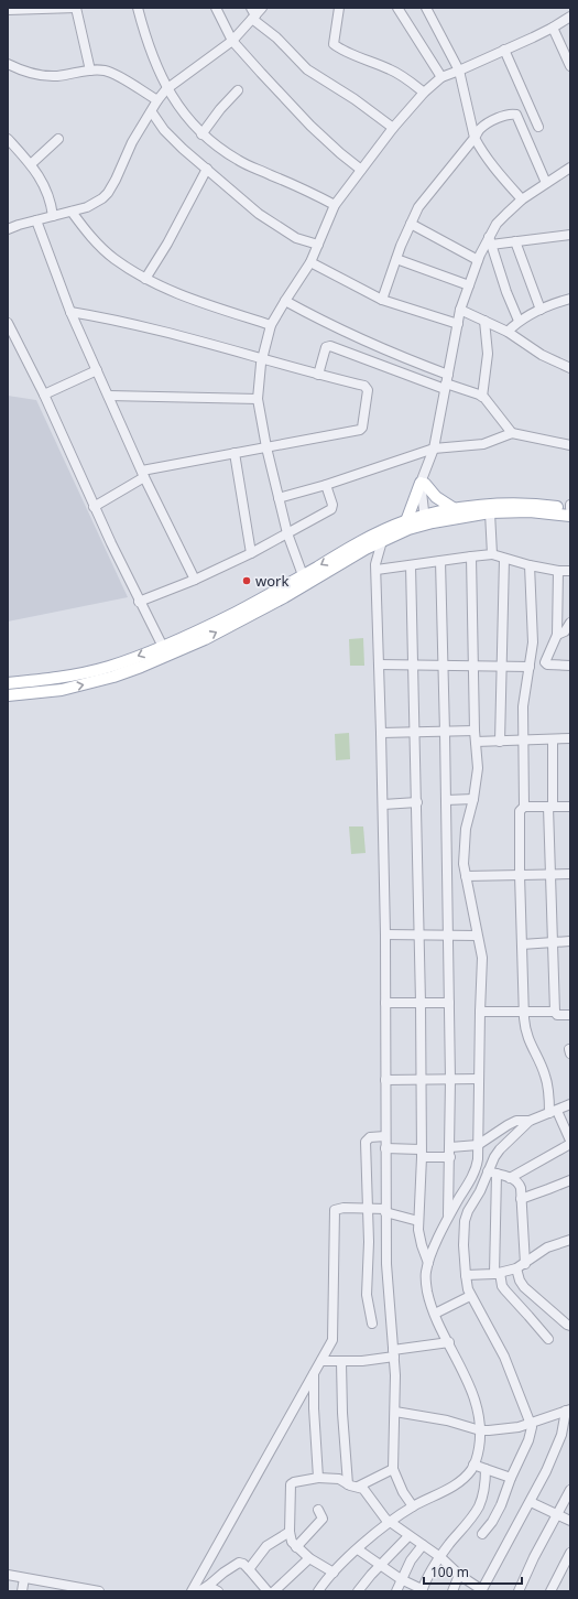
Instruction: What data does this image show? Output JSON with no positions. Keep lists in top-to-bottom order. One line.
{"places":["work"],"scale_bar":"100 m"}
